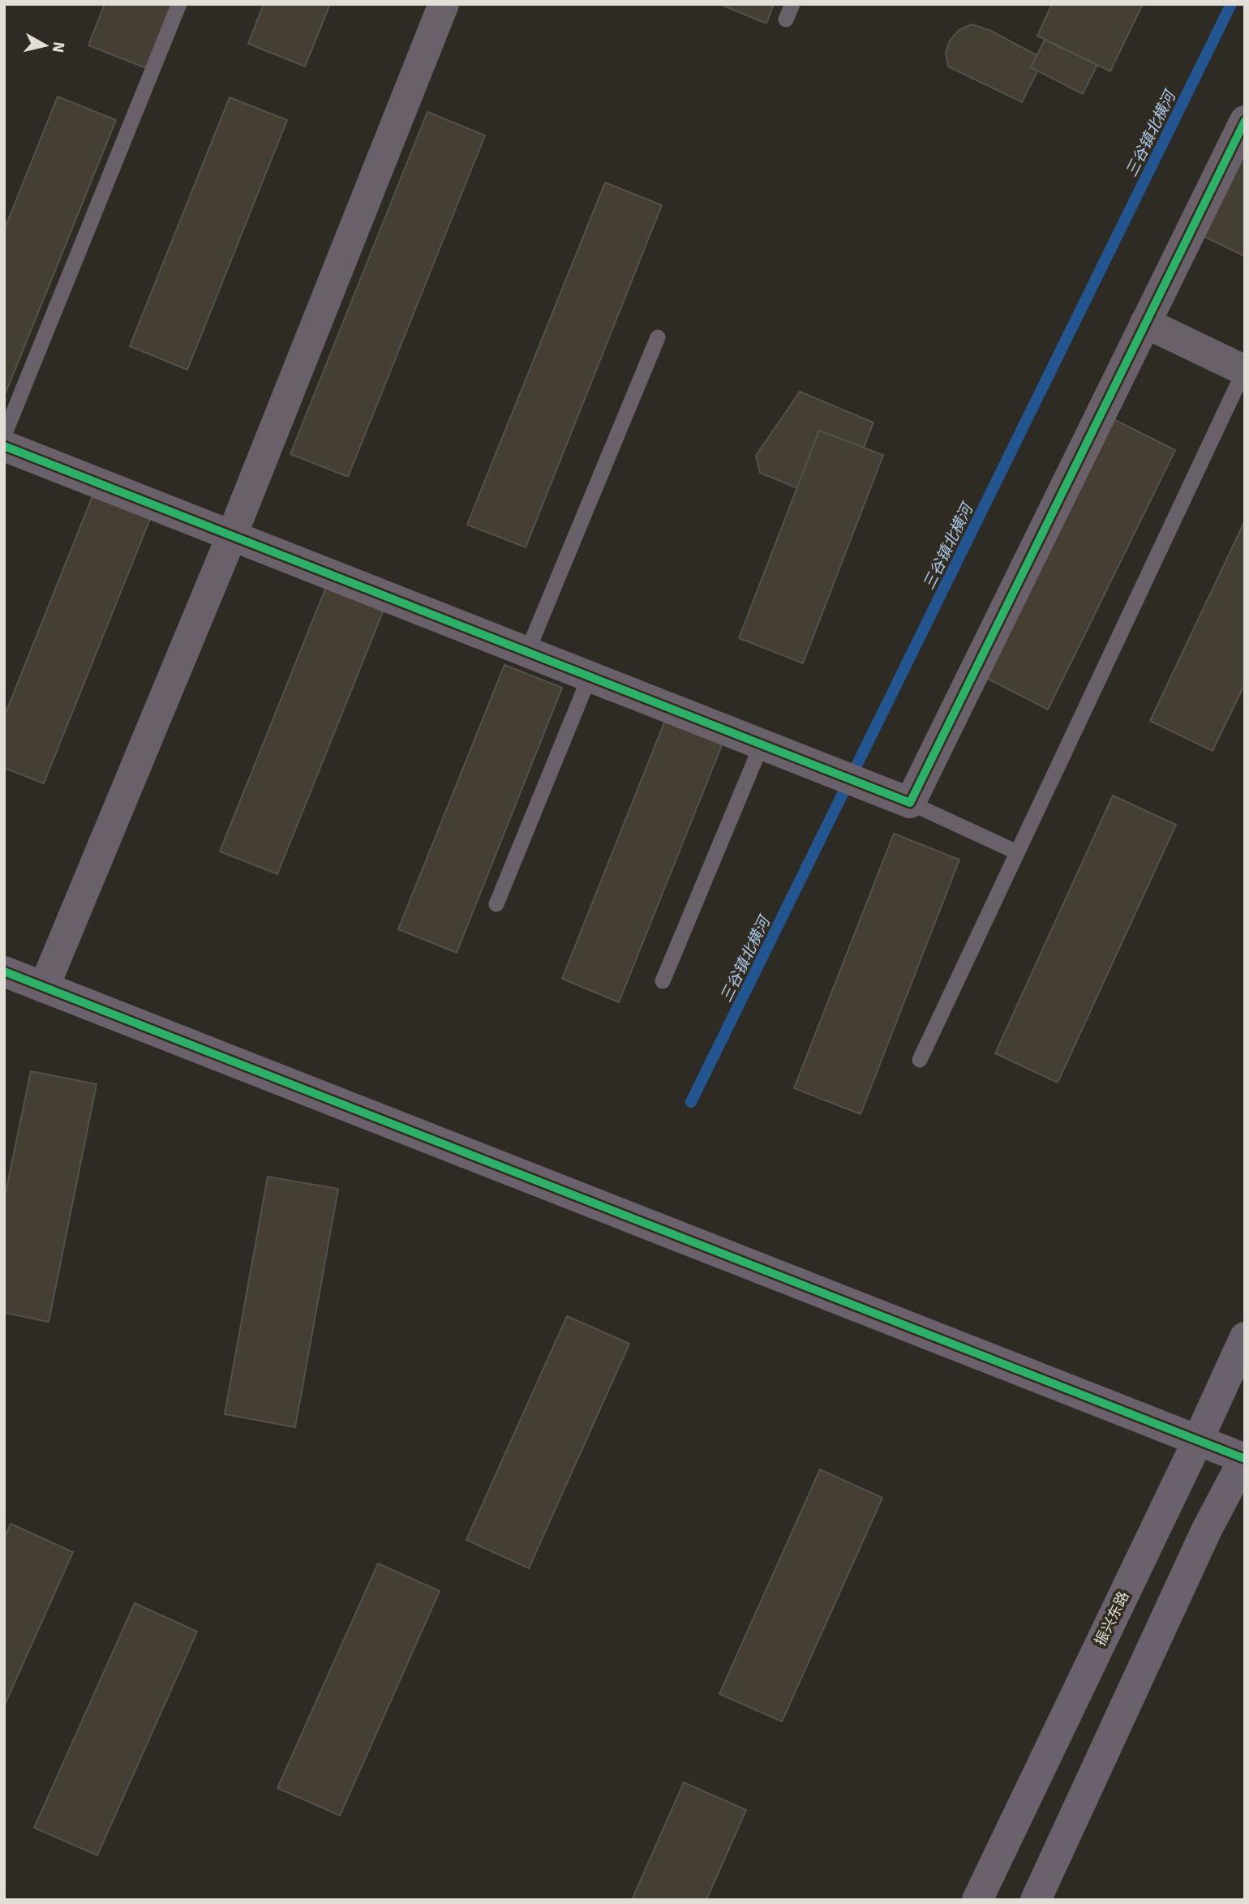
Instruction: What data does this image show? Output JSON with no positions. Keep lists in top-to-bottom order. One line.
{"streets":{"street":["振兴东路"]},"water":["三谷镇北横河"],"north":"right"}
